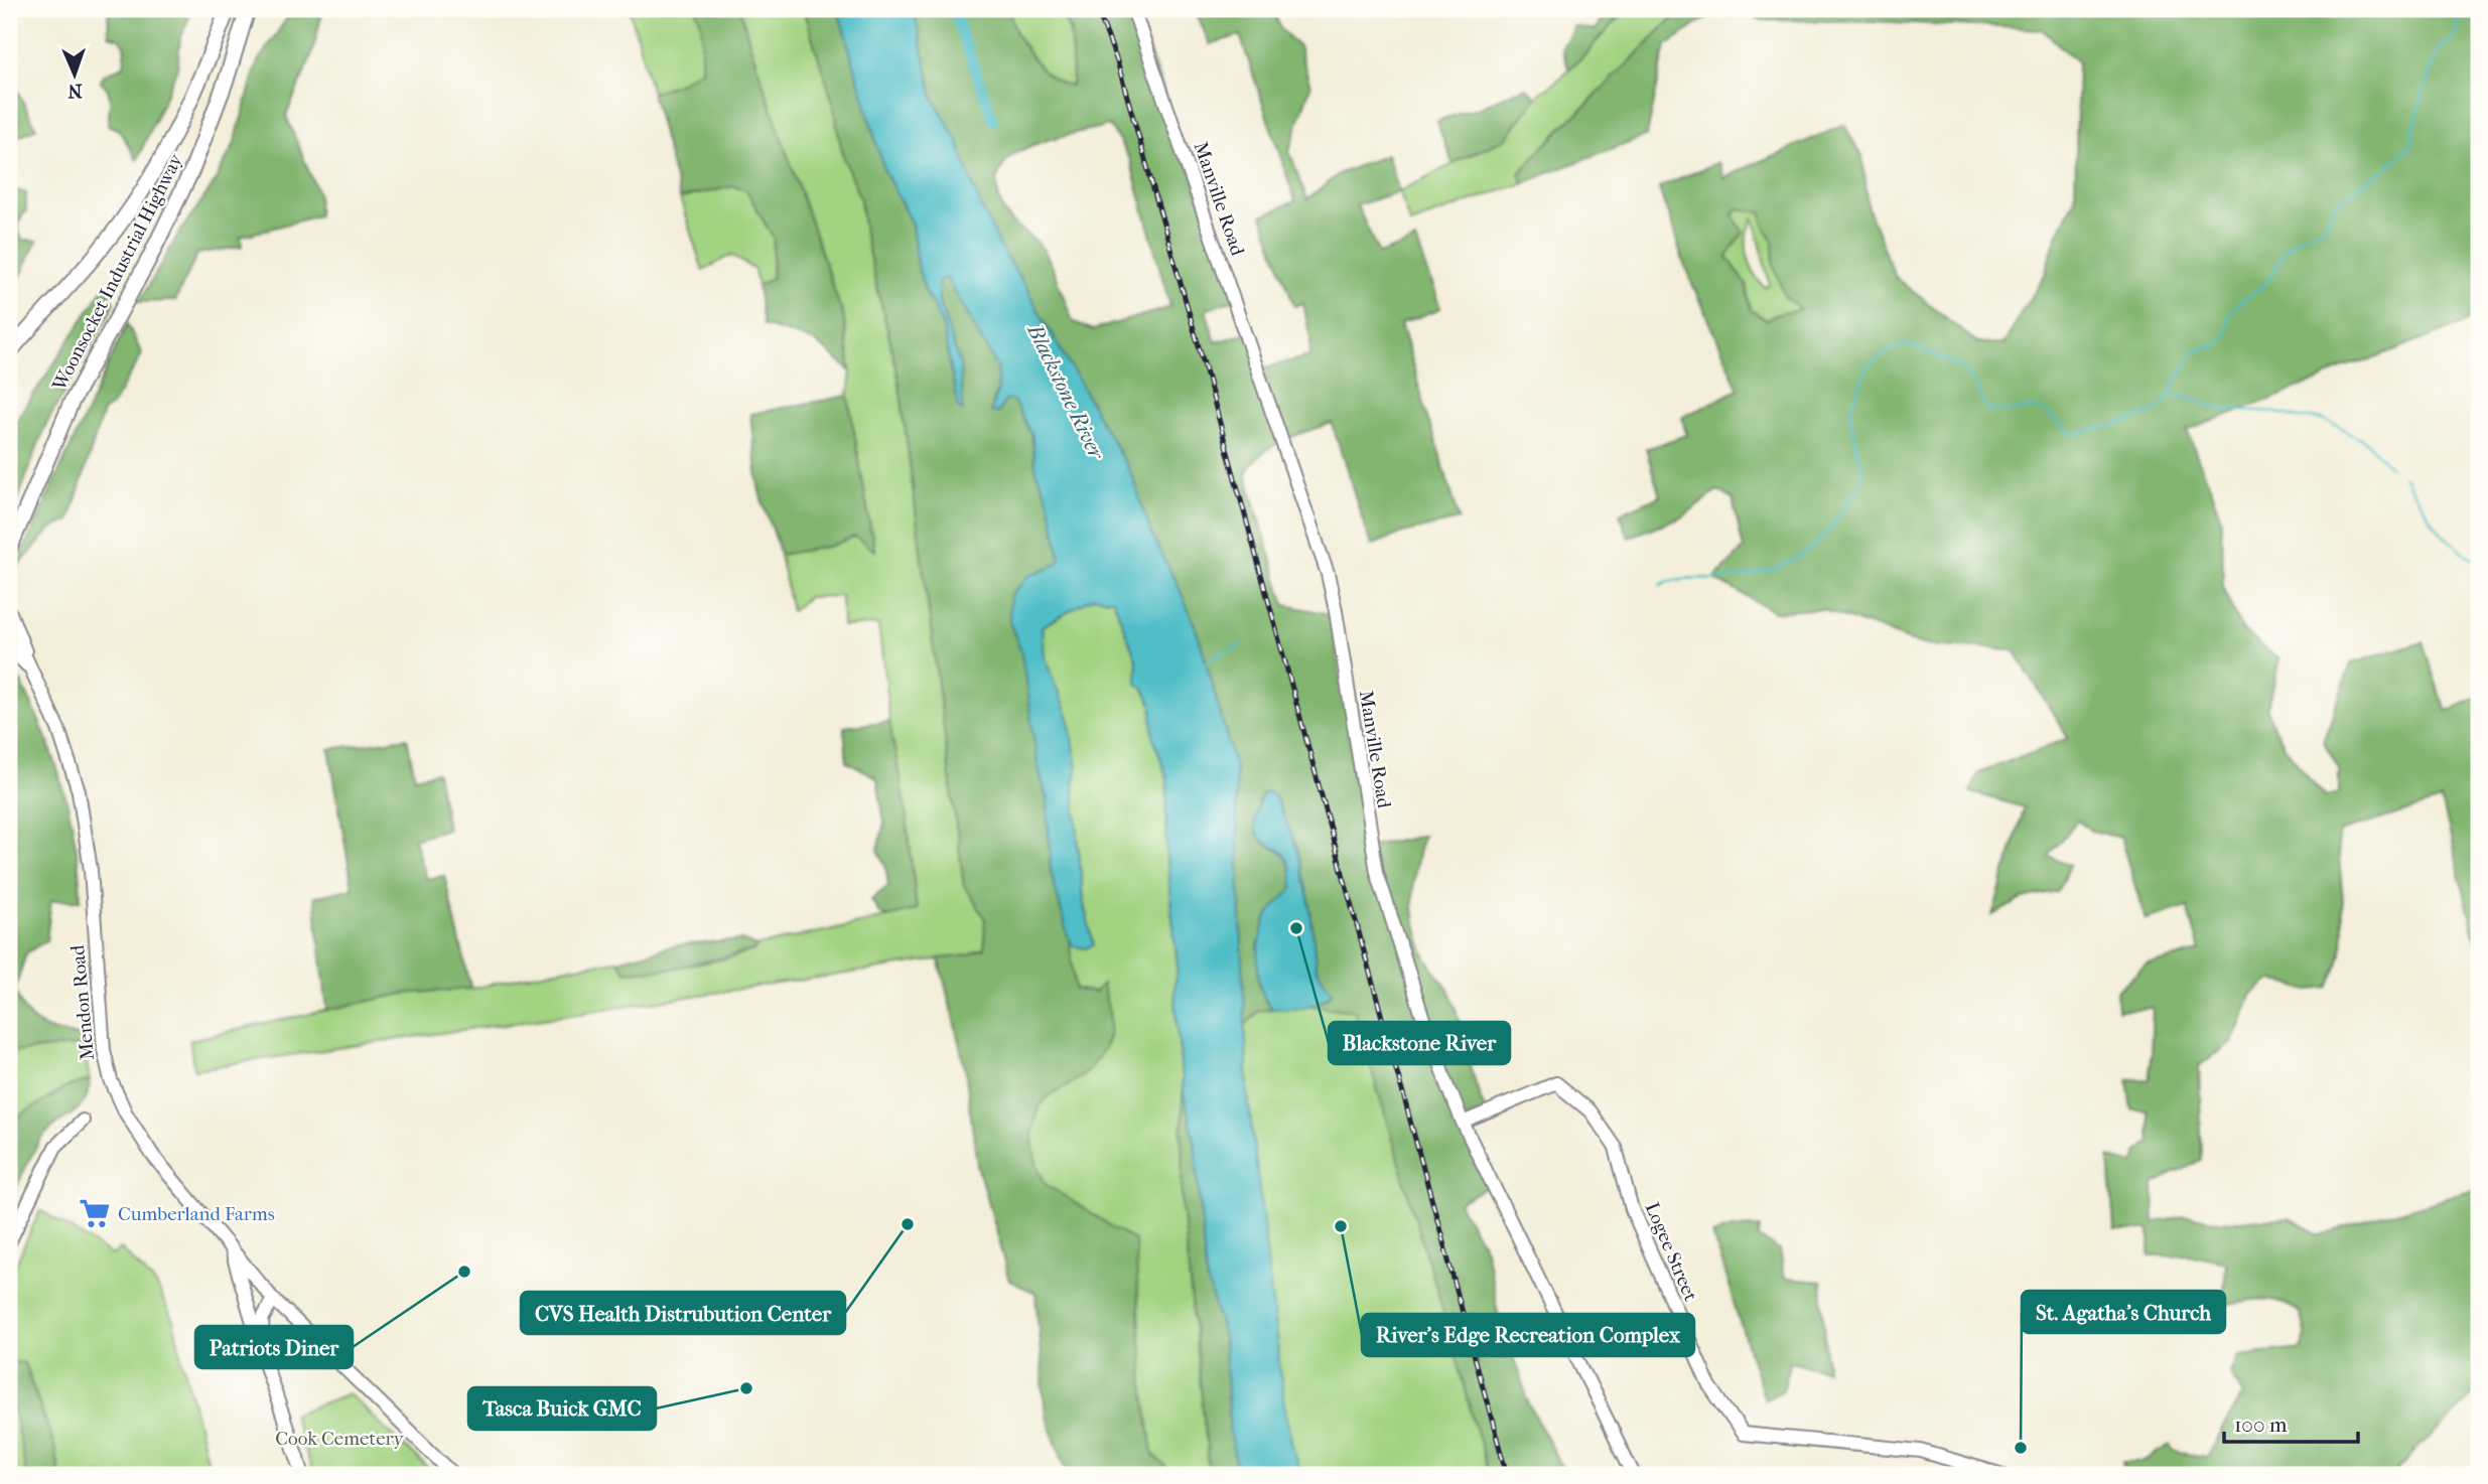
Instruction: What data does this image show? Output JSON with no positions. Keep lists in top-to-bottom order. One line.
{"streets":{"highway":["Woonsocket Industrial Highway"],"main road":["Manville Road","Mendon Road","Logee Street"]},"crossings":[["Manville Road","Logee Street"]],"water":["Blackstone River"],"parks":["Cook Cemetery"],"places":{"other":["Blackstone River","CVS Health Distrubution Center","River's Edge Recreation Complex","Patriots Diner","Tasca Buick GMC","St. Agatha's Church"],"supermarket":["Cumberland Farms"]},"scale_bar":"100 m","north":"bottom"}
